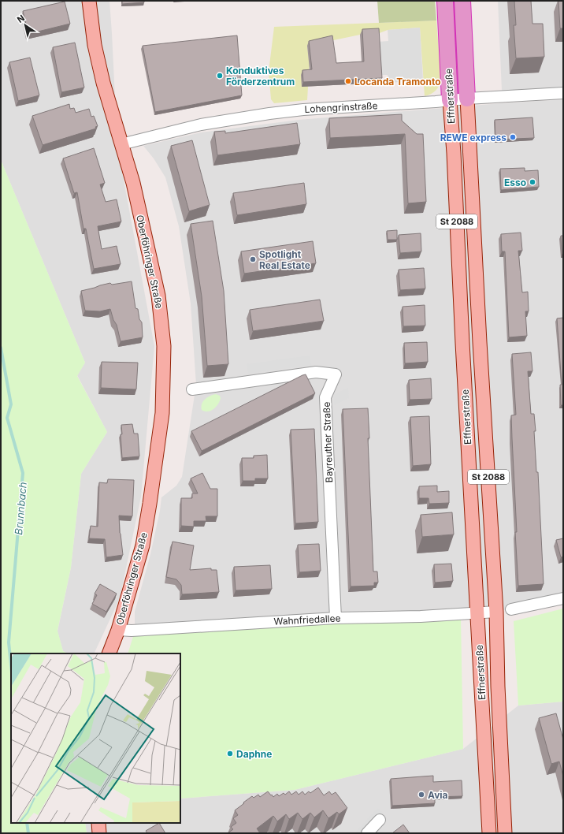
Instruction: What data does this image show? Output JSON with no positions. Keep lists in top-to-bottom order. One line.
{"streets":{"highway":["Effnerstraße","St 2088"],"main road":["Oberföhringer Straße"],"street":["Lohengrinstraße","Bayreuther Straße","Wahnfriedallee"]},"crossings":[["Effnerstraße","Lohengrinstraße"],["Effnerstraße","Wahnfriedallee"],["Lohengrinstraße","Oberföhringer Straße"],["Oberföhringer Straße","Wahnfriedallee"],["Bayreuther Straße","Wahnfriedallee"]],"water":["Brunnbach"],"places":["Konduktives Förderzentrum","Locanda Tramonto","REWE express","Esso","Spotlight Real Estate","Daphne","Avia"],"north":"top left"}
